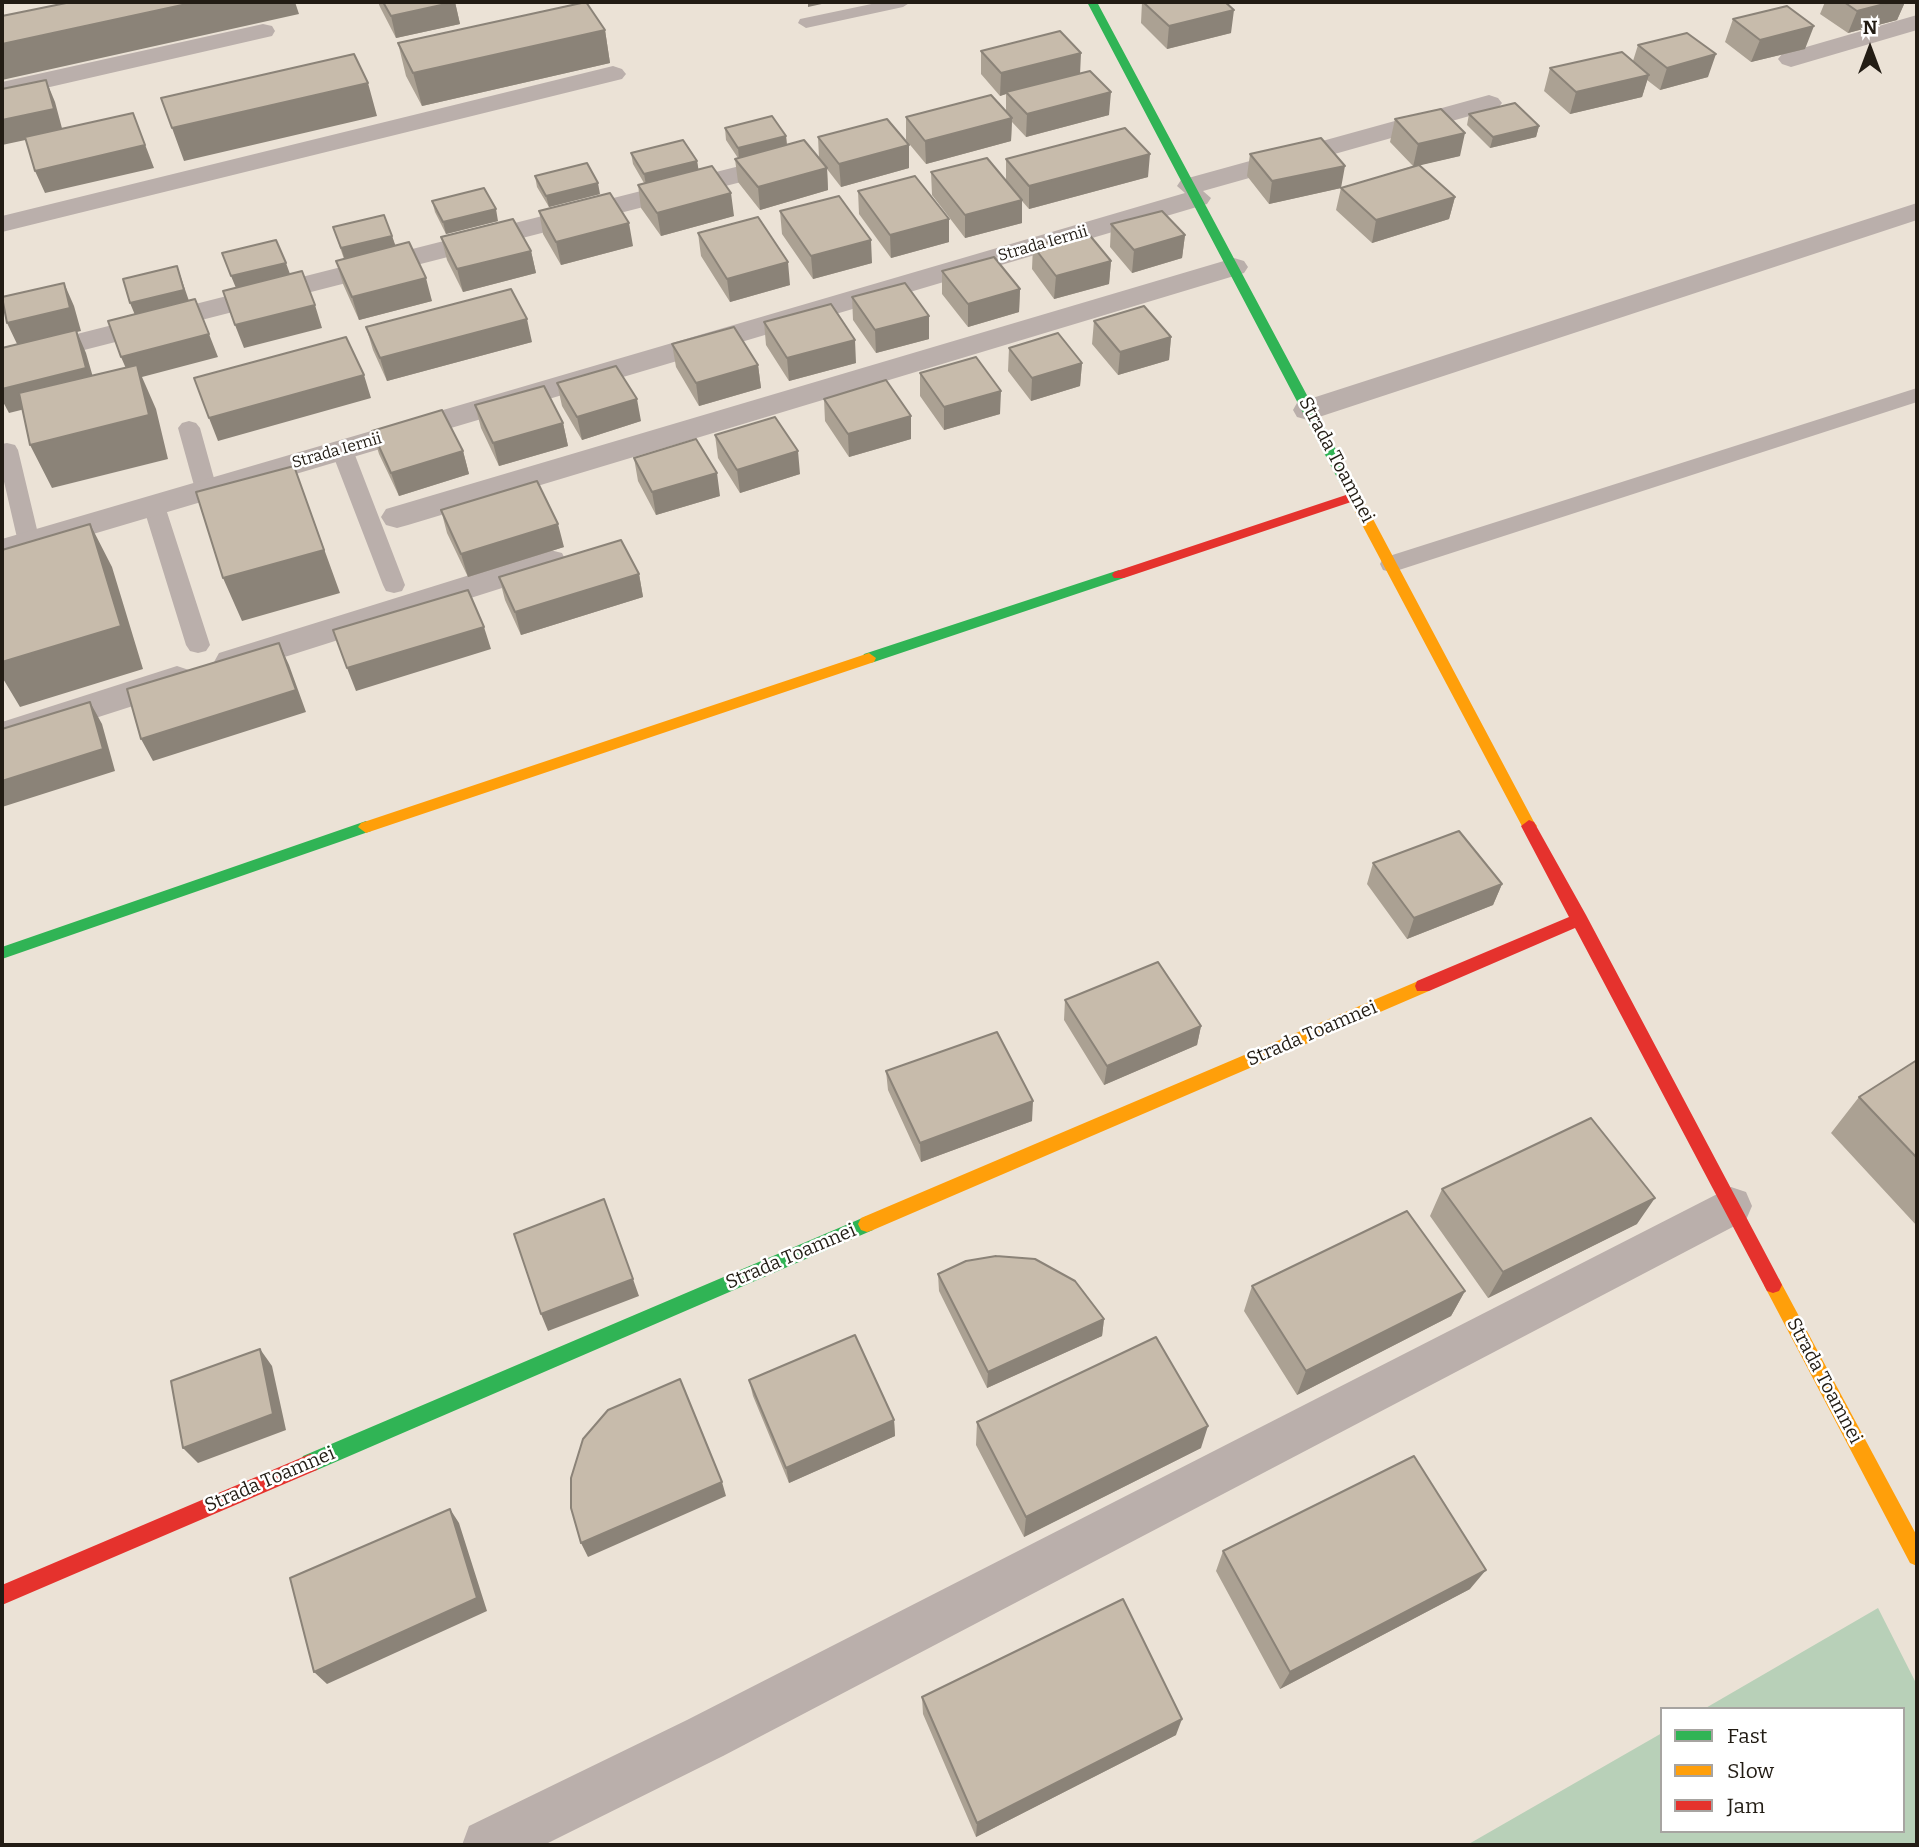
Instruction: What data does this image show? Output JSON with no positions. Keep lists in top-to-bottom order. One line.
{"streets":{"street":["Strada Iernii","Strada Toamnei"]},"crossings":[["Strada Iernii","Strada Toamnei"]],"legend":["Fast","Slow","Jam"],"north":"top"}
